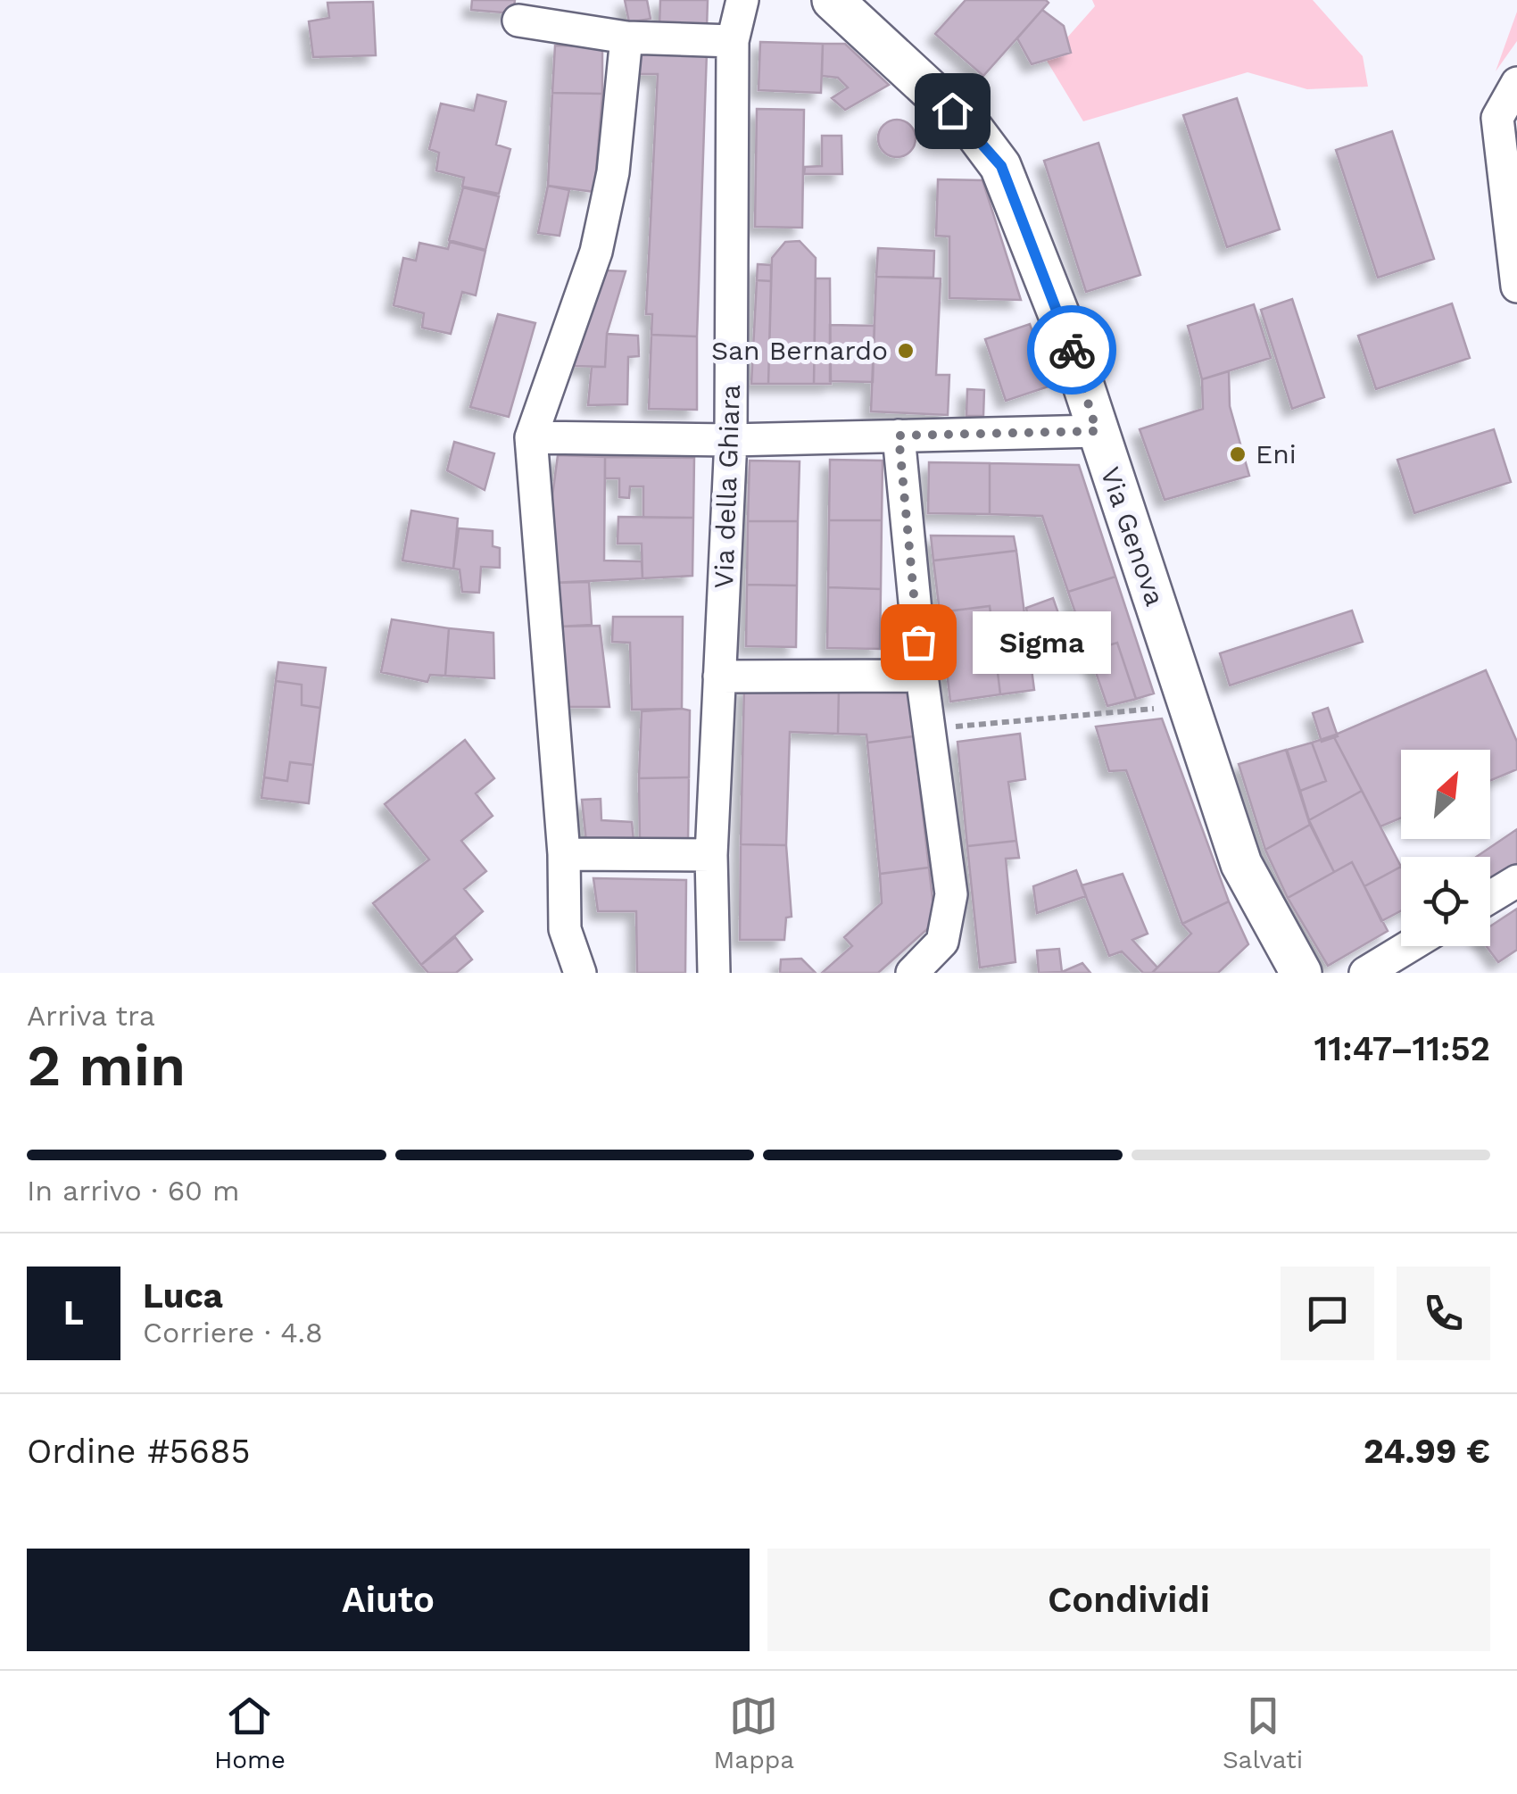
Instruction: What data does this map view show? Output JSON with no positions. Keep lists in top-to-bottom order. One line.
{"streets":{"main road":["Via Genova"],"street":["Via della Ghiara"]},"places":["San Bernardo","Eni","Sigma"],"north":"top right","page":{"bubble":"Sigma","heading":["2 min","Arriva tra","11:47–11:52"],"panel":["Luca","Corriere · 4.8","Ordine #5685","24.99 €"],"bar":"In arrivo · 60 m","round":"L","buttons":["Aiuto","Condividi"],"tabs":["Home","Mappa","Salvati"]}}
